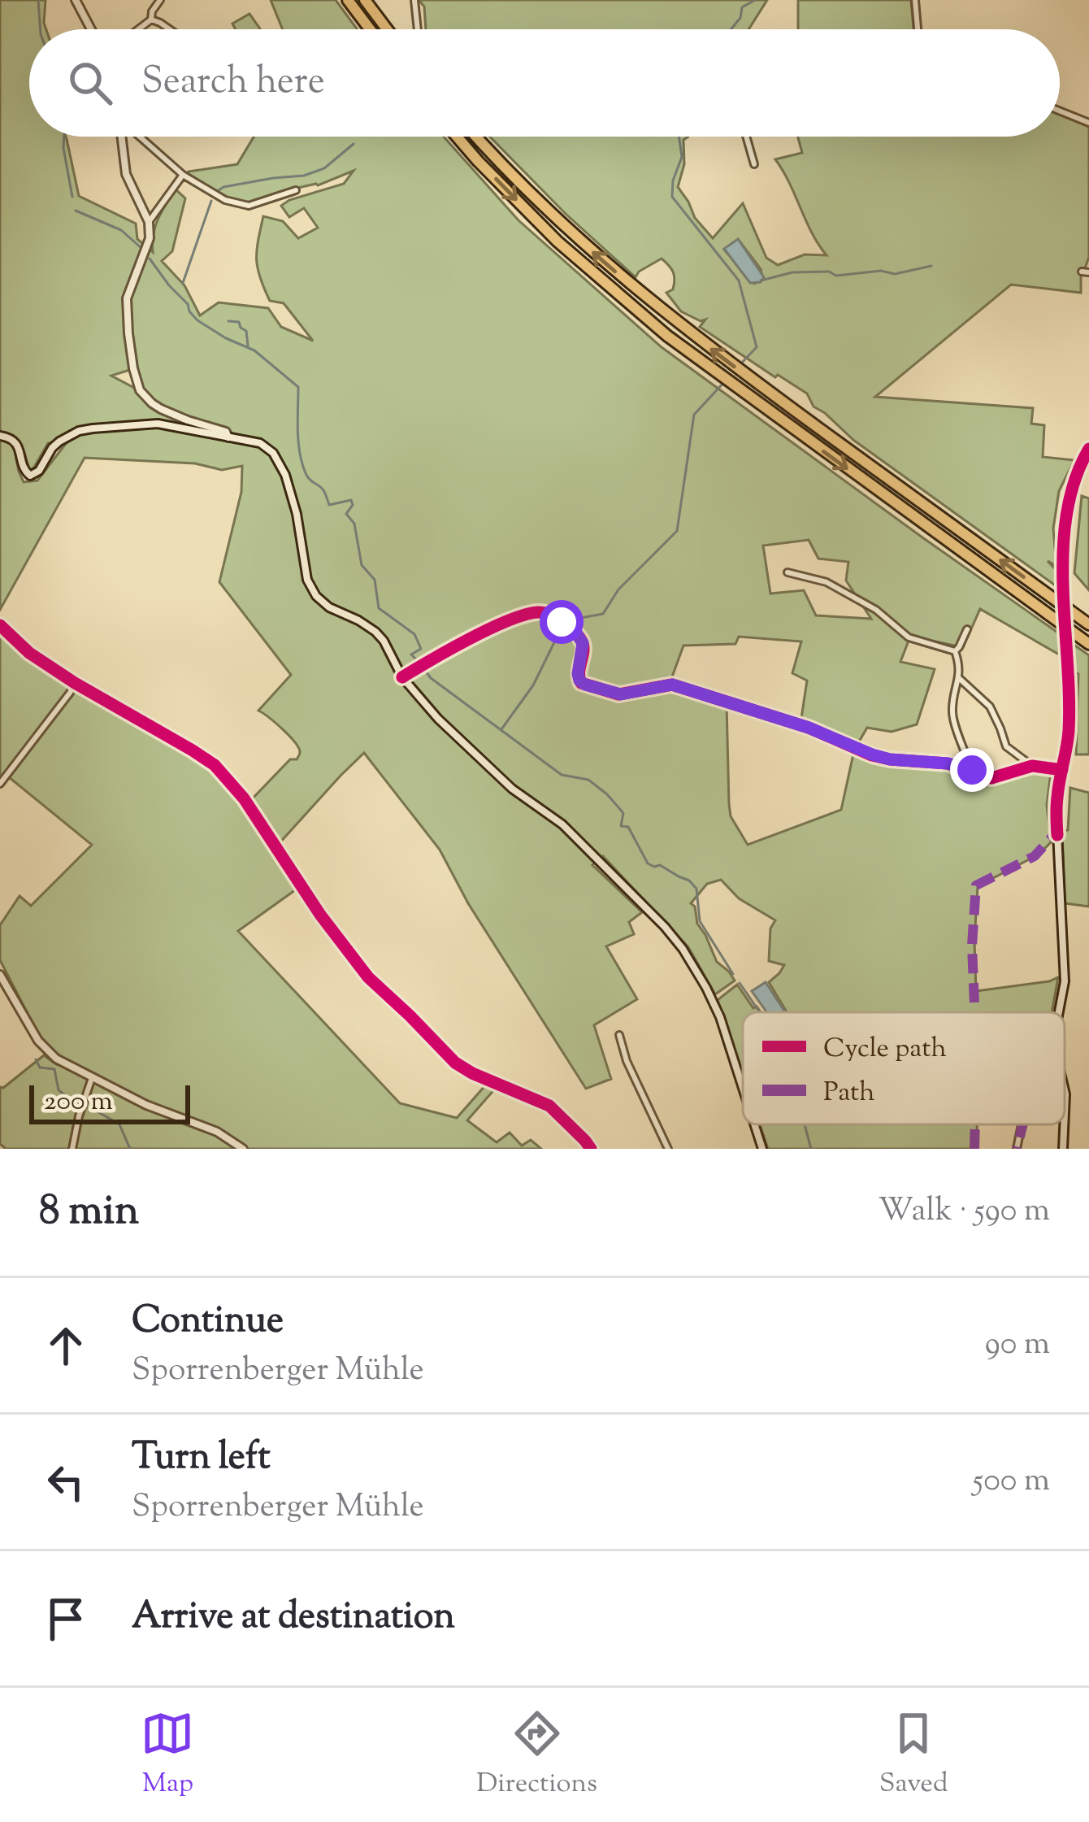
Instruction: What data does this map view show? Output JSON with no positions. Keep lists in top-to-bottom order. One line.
{"legend":["Cycle path","Path"],"scale_bar":"200 m","page":{"search":"Search here","scale":"200 m","heading":["8 min","Walk · 590 m"],"list":[["Continue","Sporrenberger Mühle","90 m"],["Turn left","Sporrenberger Mühle","500 m"],"Arrive at destination"],"nav":["Map","Directions","Saved"]}}
